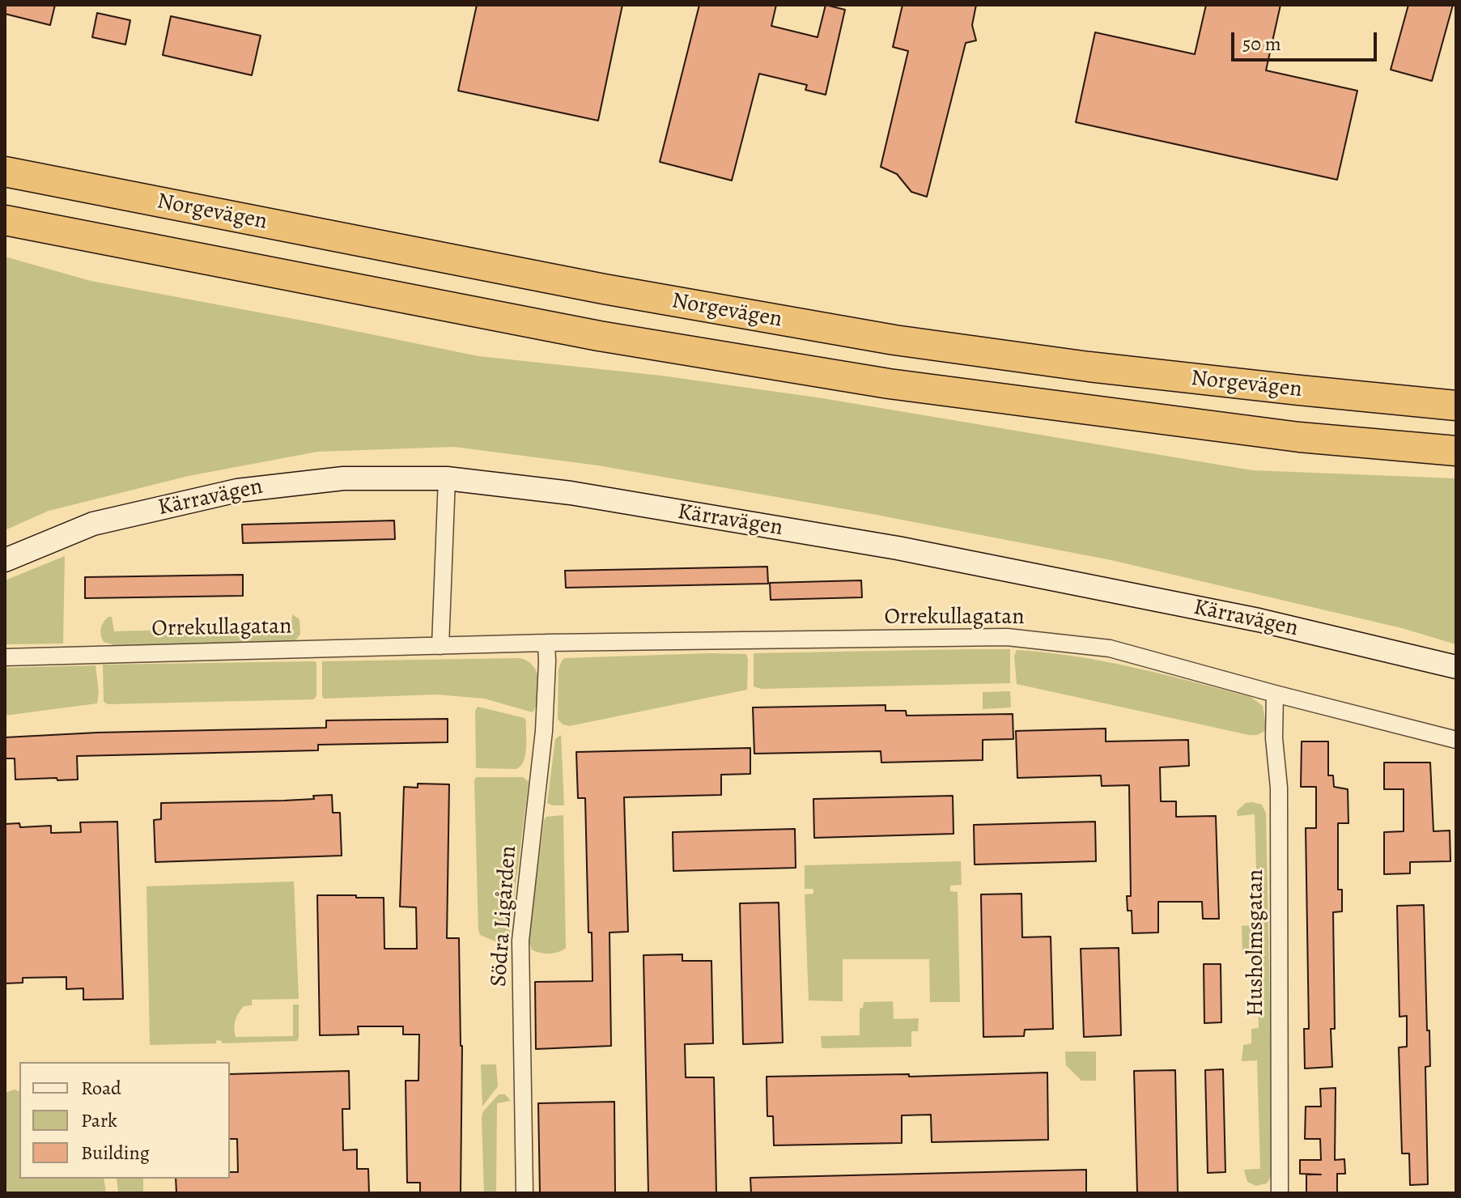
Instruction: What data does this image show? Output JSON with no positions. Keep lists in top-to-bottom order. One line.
{"streets":{"highway":["Norgevägen"],"street":["Kärravägen","Orrekullagatan","Södra Ligården","Husholmsgatan"]},"crossings":[["Orrekullagatan","Södra Ligården"],["Orrekullagatan","Husholmsgatan"]],"legend":["Road","Park","Building"],"scale_bar":"50 m"}
